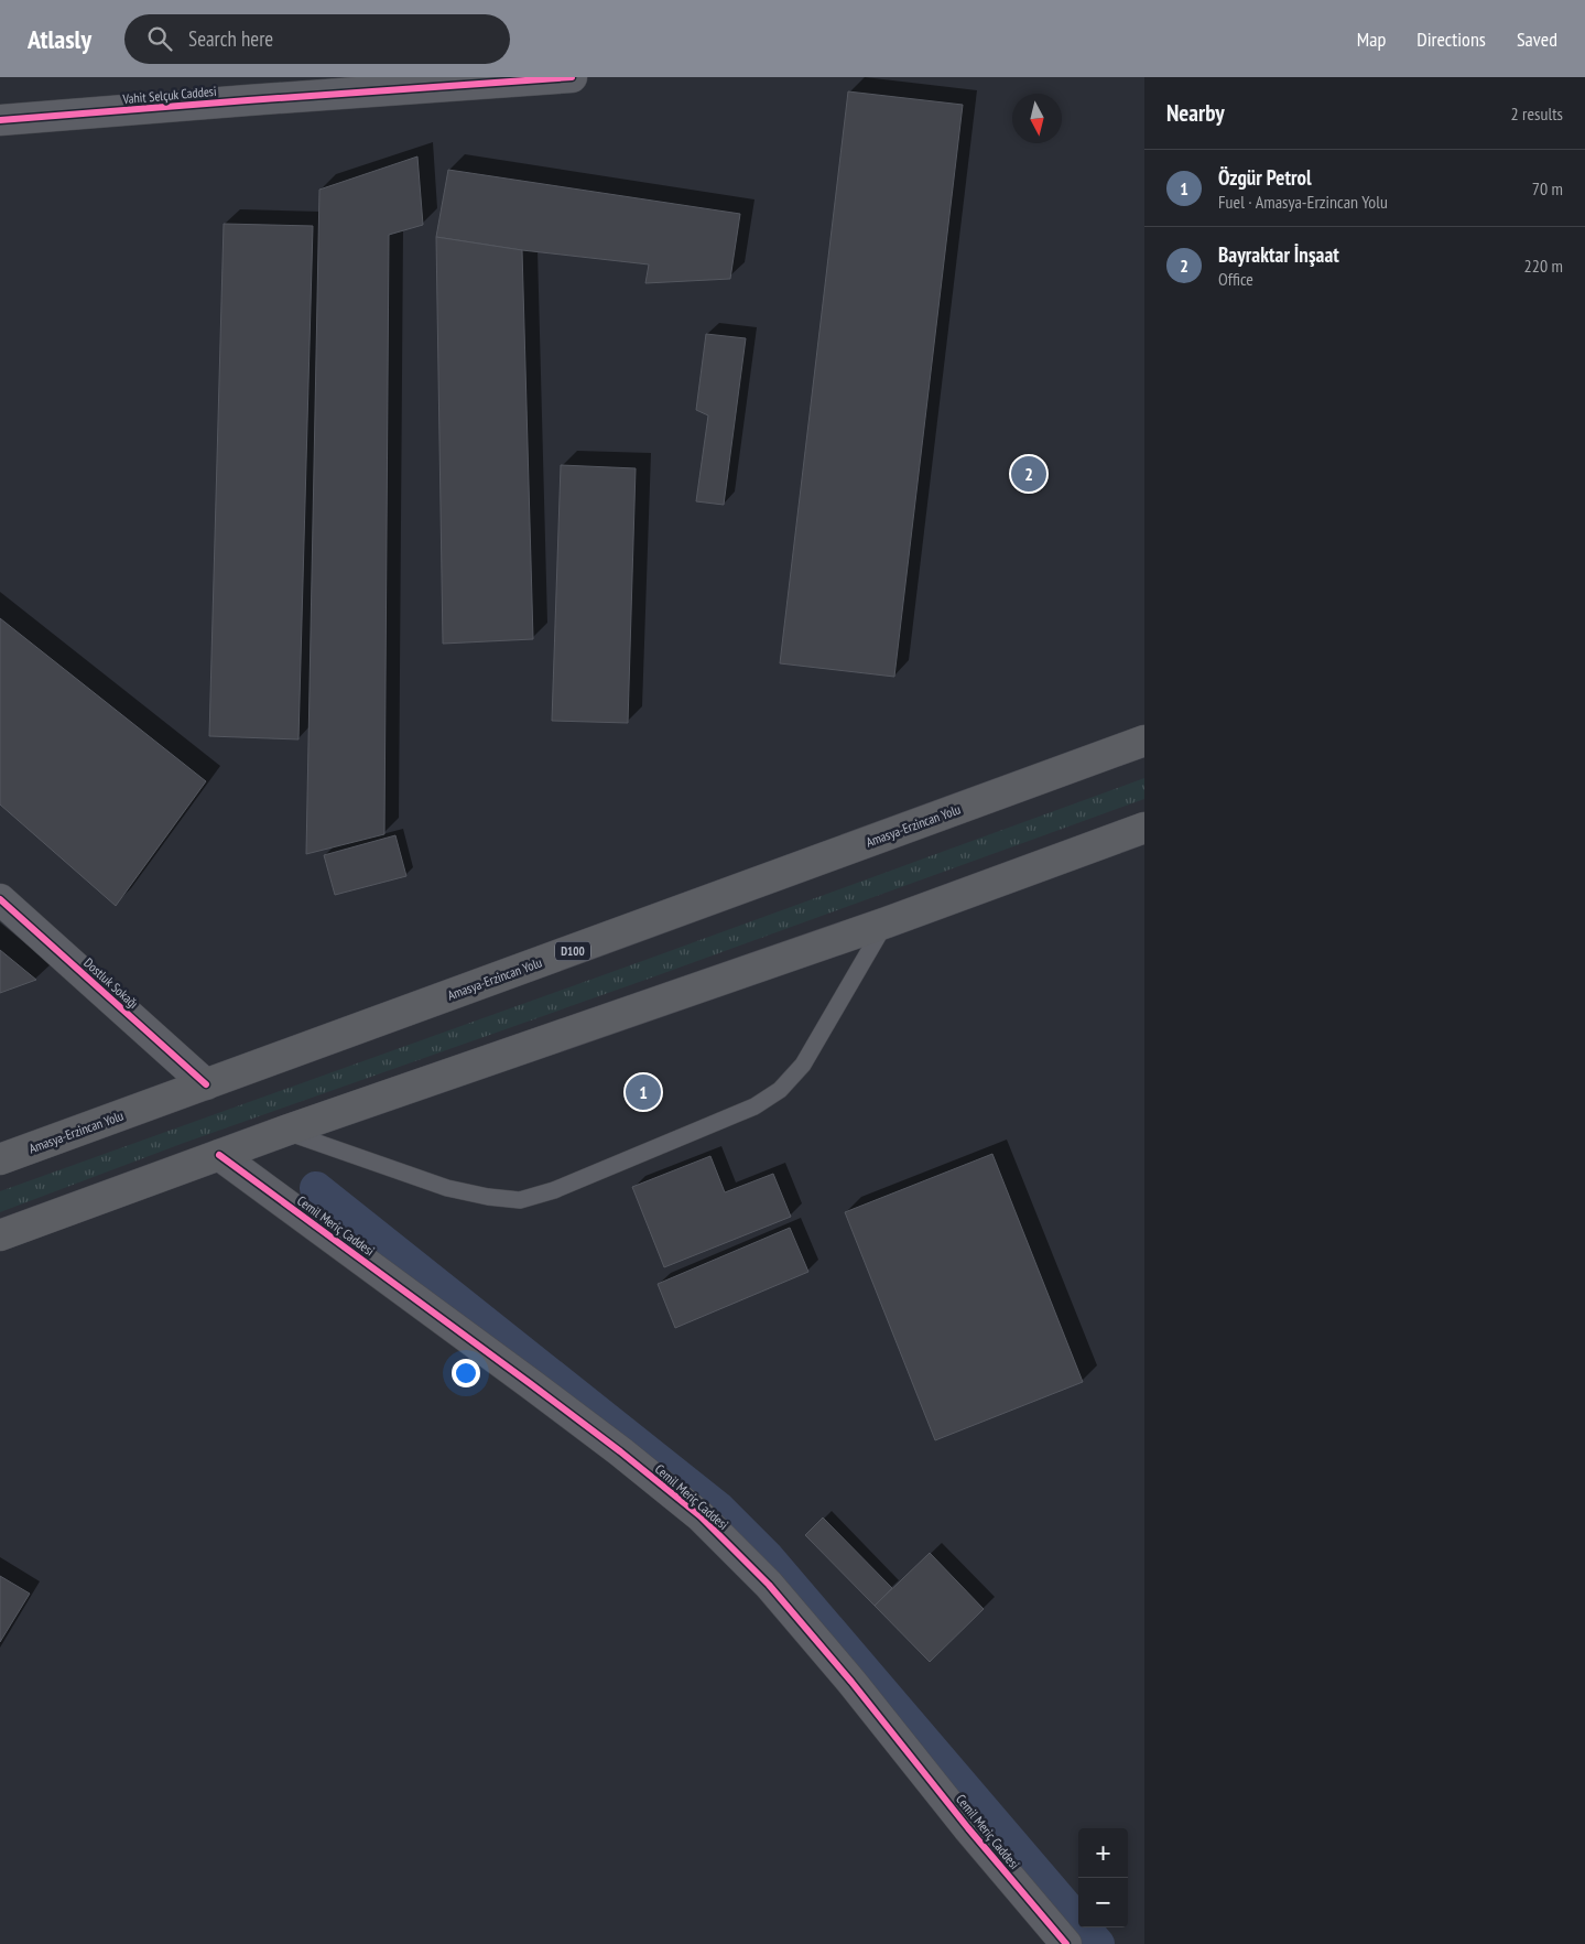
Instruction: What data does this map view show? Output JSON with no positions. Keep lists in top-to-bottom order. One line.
{"streets":{"highway":["Amasya-Erzincan Yolu","D100"],"street":["Vahit Selçuk Caddesi","Dostluk Sokağı","Cemil Meriç Caddesi"]},"crossings":[["Amasya-Erzincan Yolu","Dostluk Sokağı"]],"north":"bottom","page":{"header":"Atlasly","search":"Search here","nav":["Map","Directions","Saved"],"heading":["Nearby","2 results"],"list":[{"mark":"1","name":"Özgür Petrol","note":"Fuel · Amasya-Erzincan Yolu","value":"70 m"},{"mark":"2","name":"Bayraktar İnşaat","note":"Office","value":"220 m"}],"pins":["2","1"],"map_buttons":["+","−"]}}
